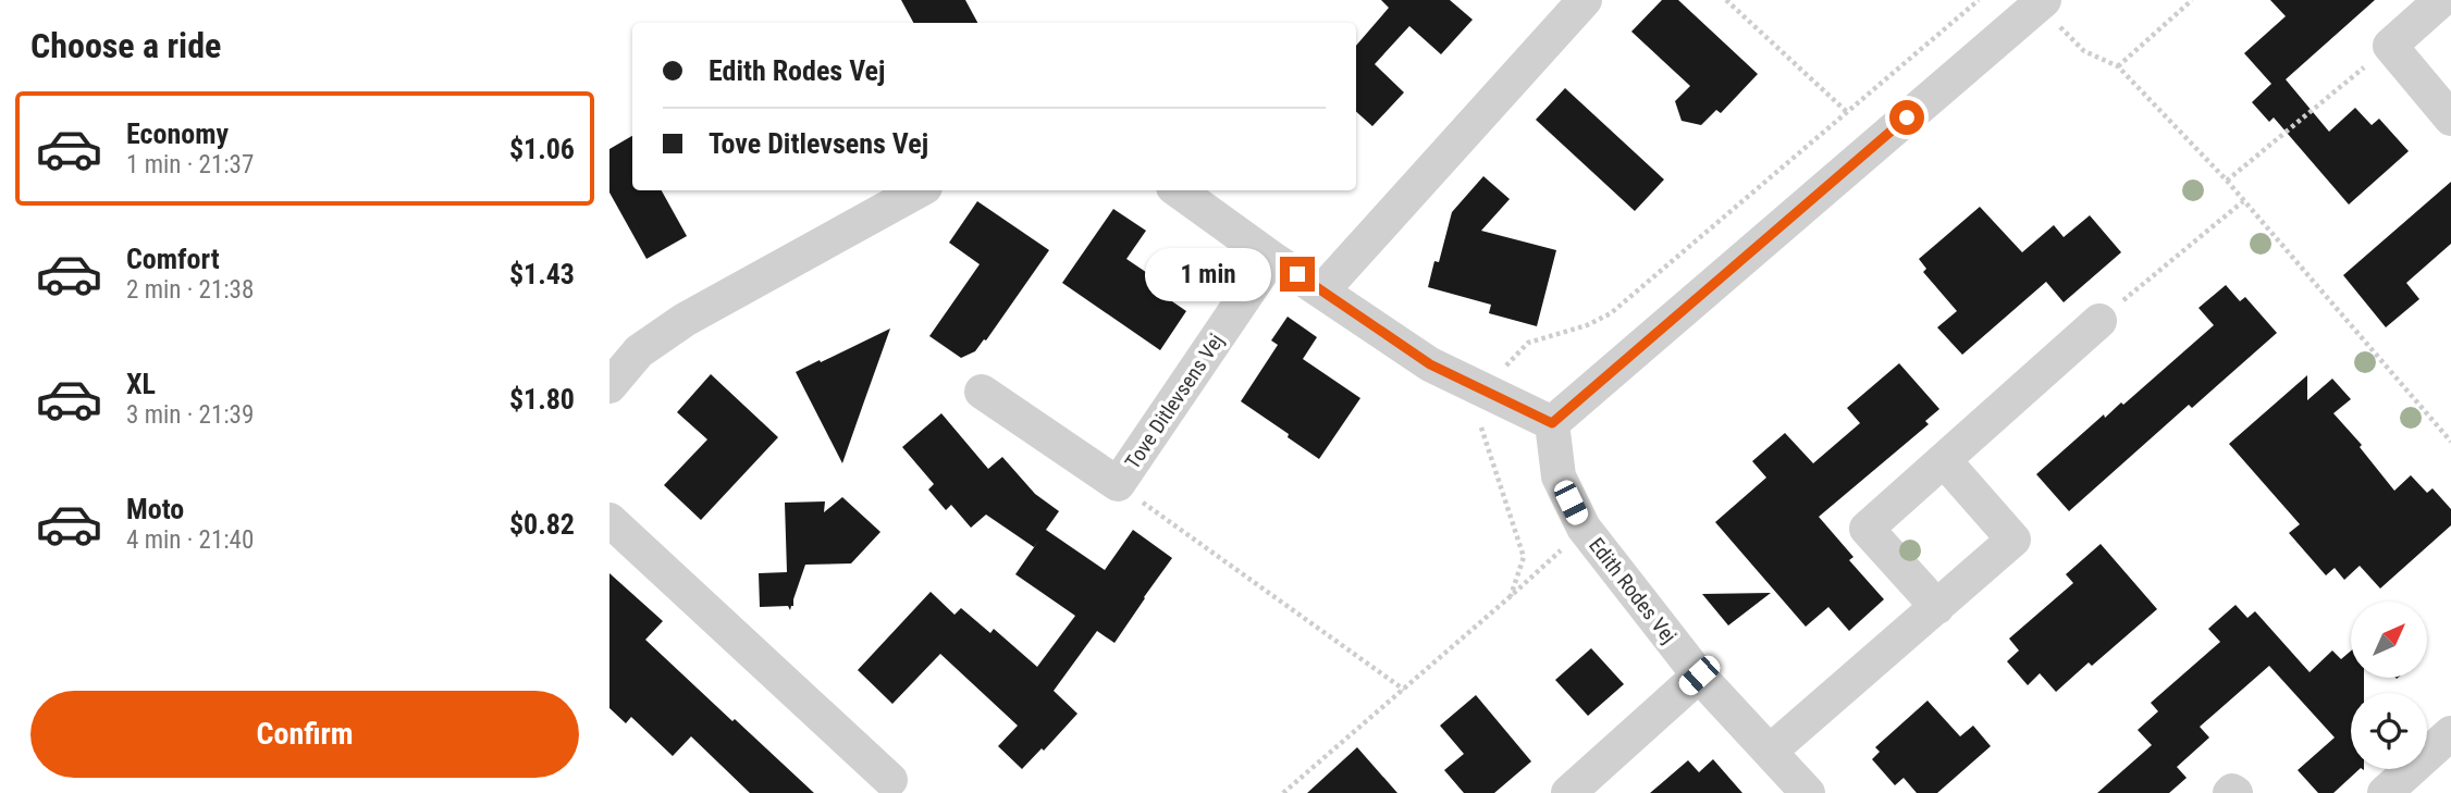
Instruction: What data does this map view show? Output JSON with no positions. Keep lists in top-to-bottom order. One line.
{"streets":{"street":["Tove Ditlevsens Vej","Edith Rodes Vej"]},"north":"top right","page":{"heading":"Choose a ride","banner":["Edith Rodes Vej","Tove Ditlevsens Vej"],"list":[{"name":"Economy","note":"1 min · 21:37","value":"$1.06"},{"name":"Comfort","note":"2 min · 21:38","value":"$1.43"},{"name":"XL","note":"3 min · 21:39","value":"$1.80"},{"name":"Moto","note":"4 min · 21:40","value":"$0.82"}],"bubble":"1 min","buttons":"Confirm"}}
